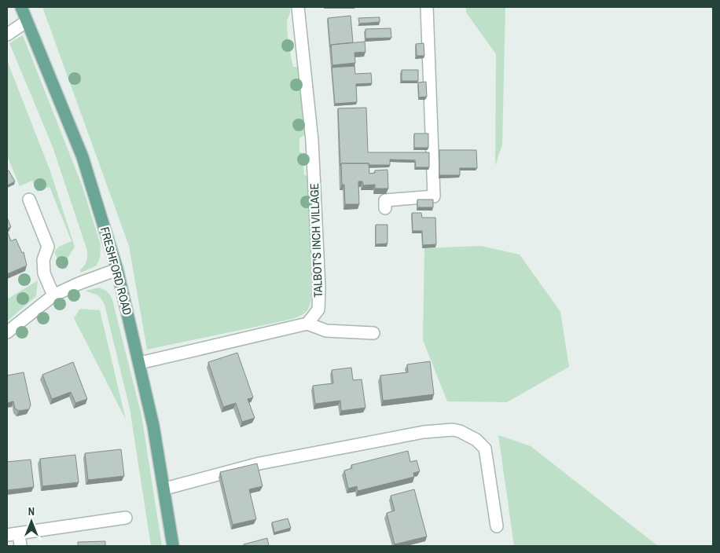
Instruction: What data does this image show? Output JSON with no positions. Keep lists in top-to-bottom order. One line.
{"streets":{"main road":["FRESHFORD ROAD"],"street":["TALBOT'S INCH VILLAGE"]},"north":"top"}
